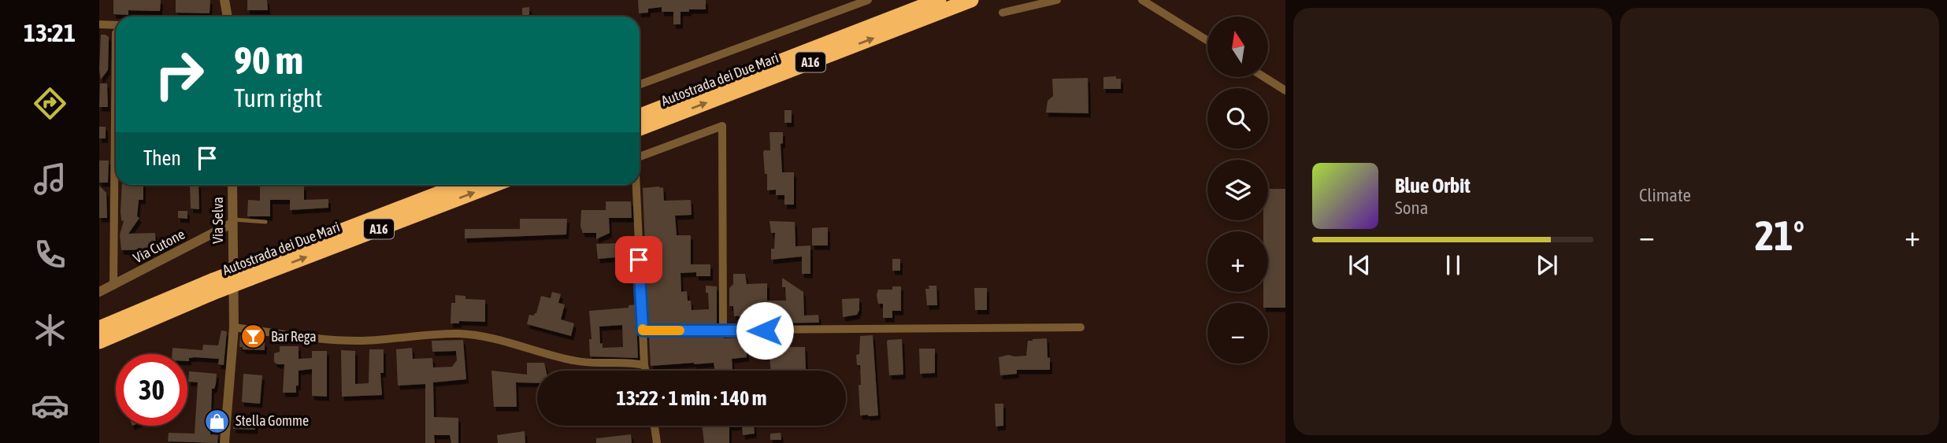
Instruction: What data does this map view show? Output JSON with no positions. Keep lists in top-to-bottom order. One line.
{"streets":{"highway":["A16","Autostrada dei Due Mari"],"street":["Via Selva","Via Cutone"]},"crossings":[["Via Selva","Via Cutone"]],"places":{"bar":["Bar Rega"],"shop":["Stella Gomme"]},"north":"top","page":{"tabs":"13:21","tile":"Climate","map_buttons":["+","−"],"turn":["90 m","Turn right"],"then":"Then","song":["Blue Orbit","Sona"],"heat":["−","21°","+"],"limit":"30","trip":"13:22 · 1 min · 140 m"}}
